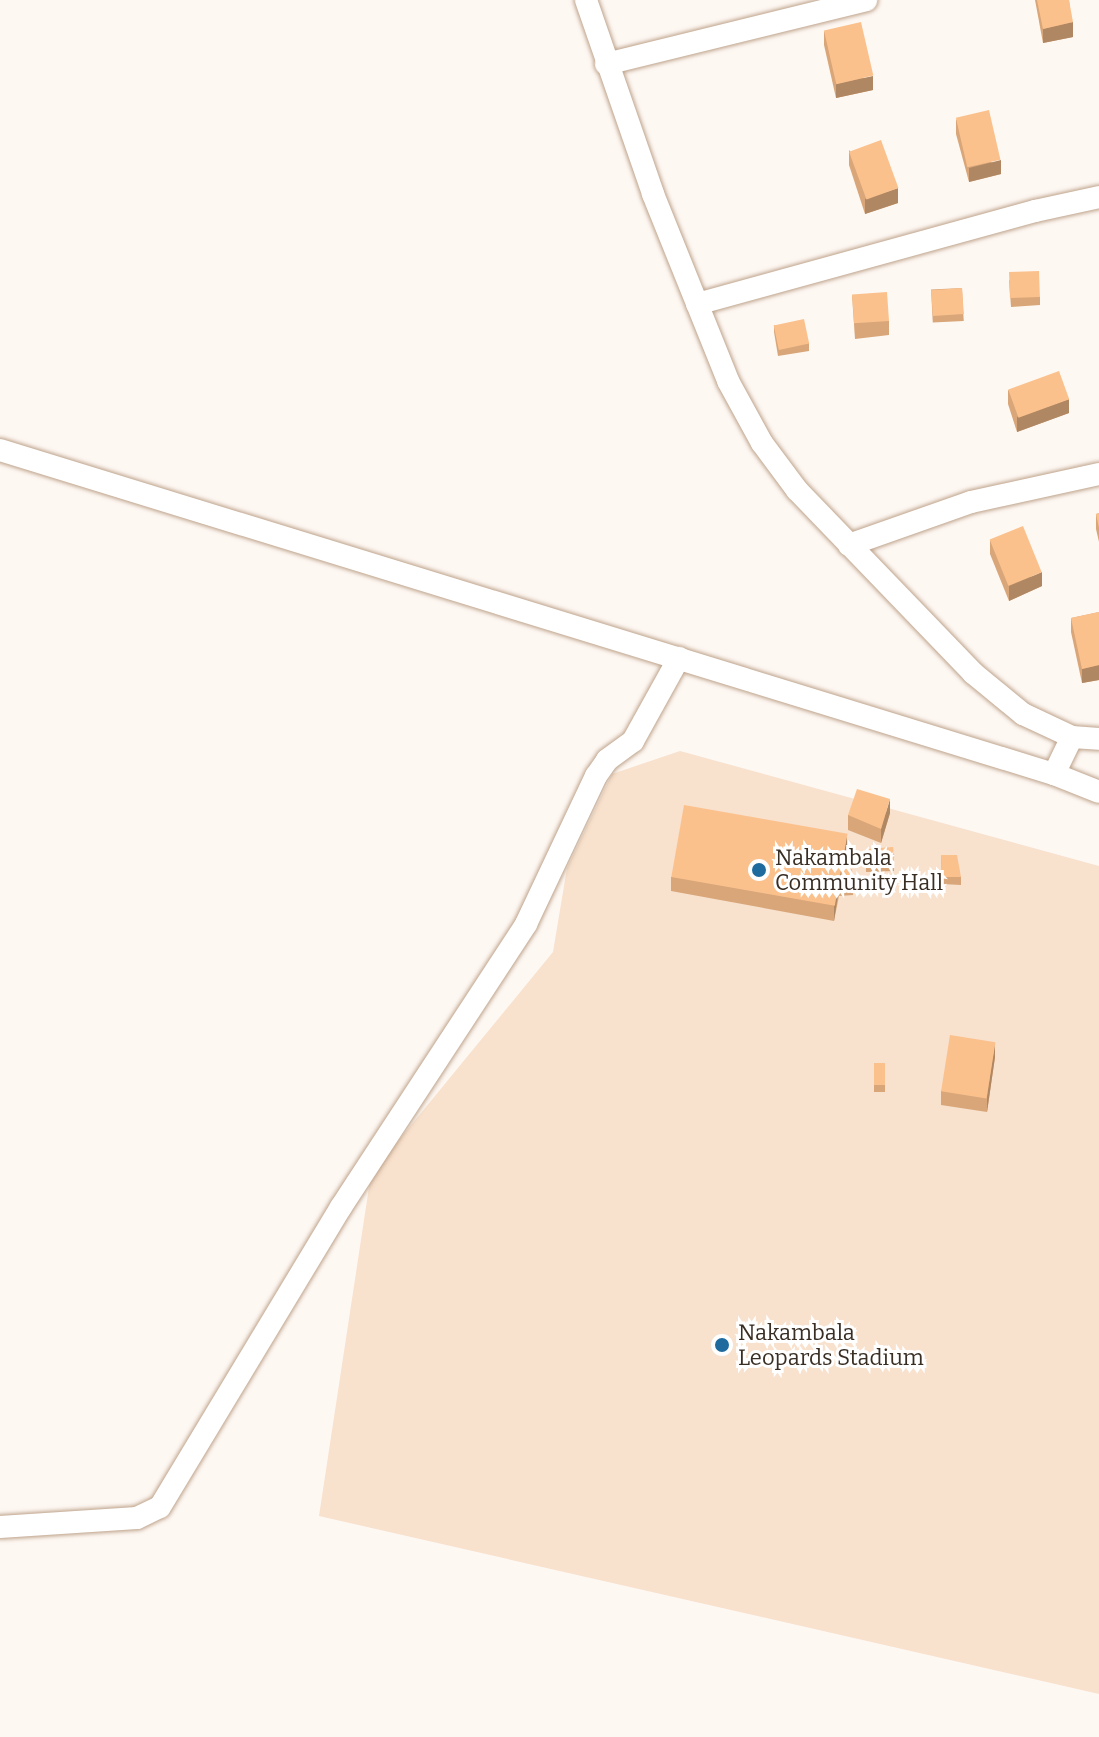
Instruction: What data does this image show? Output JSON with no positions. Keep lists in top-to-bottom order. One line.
{"places":["Nakambala Community Hall","Nakambala Leopards Stadium"]}
